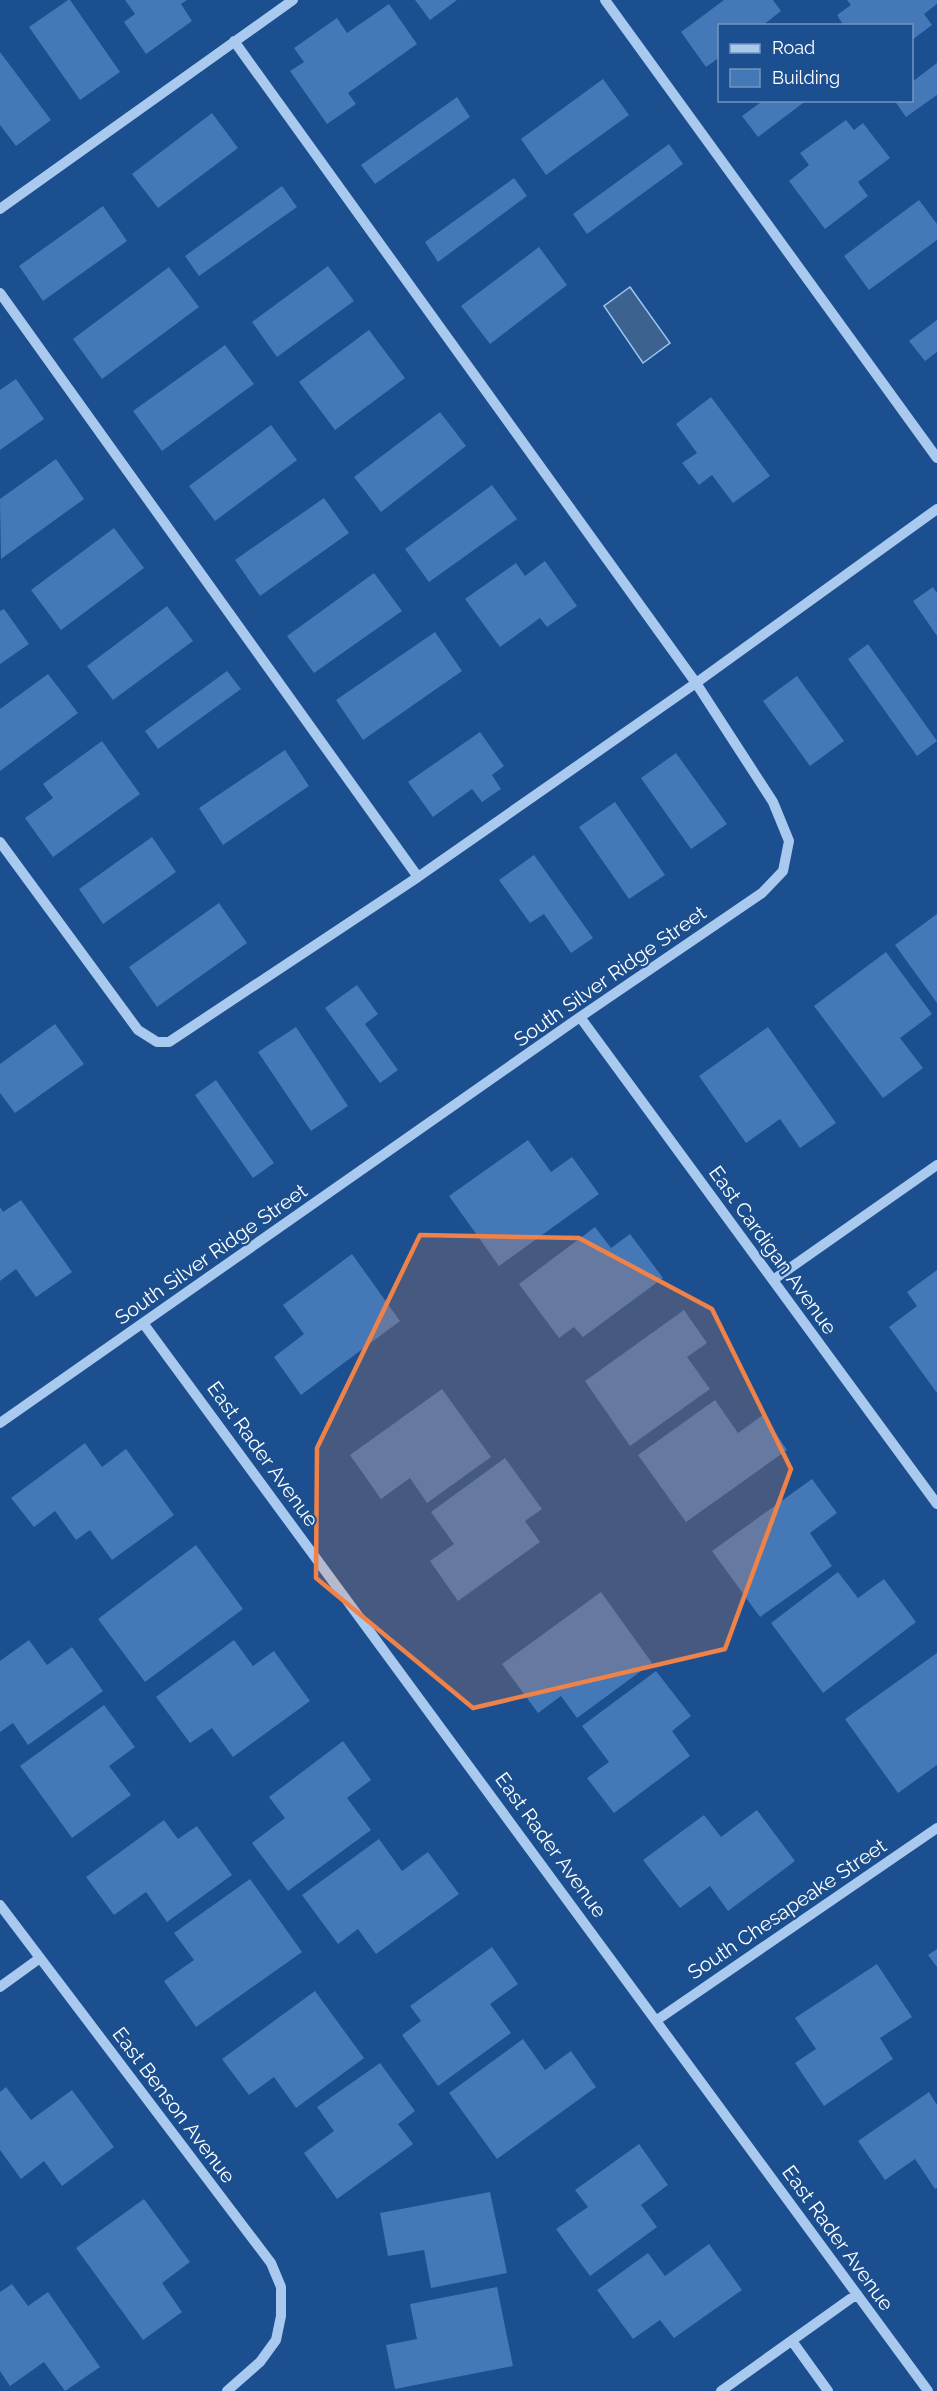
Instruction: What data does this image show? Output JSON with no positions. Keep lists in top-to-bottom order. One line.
{"streets":{"street":["South Silver Ridge Street","East Cardigan Avenue","East Rader Avenue","South Chesapeake Street","East Benson Avenue"]},"crossings":[["South Silver Ridge Street","East Cardigan Avenue"],["South Silver Ridge Street","East Rader Avenue"],["East Rader Avenue","South Chesapeake Street"]],"legend":["Road","Building"]}
